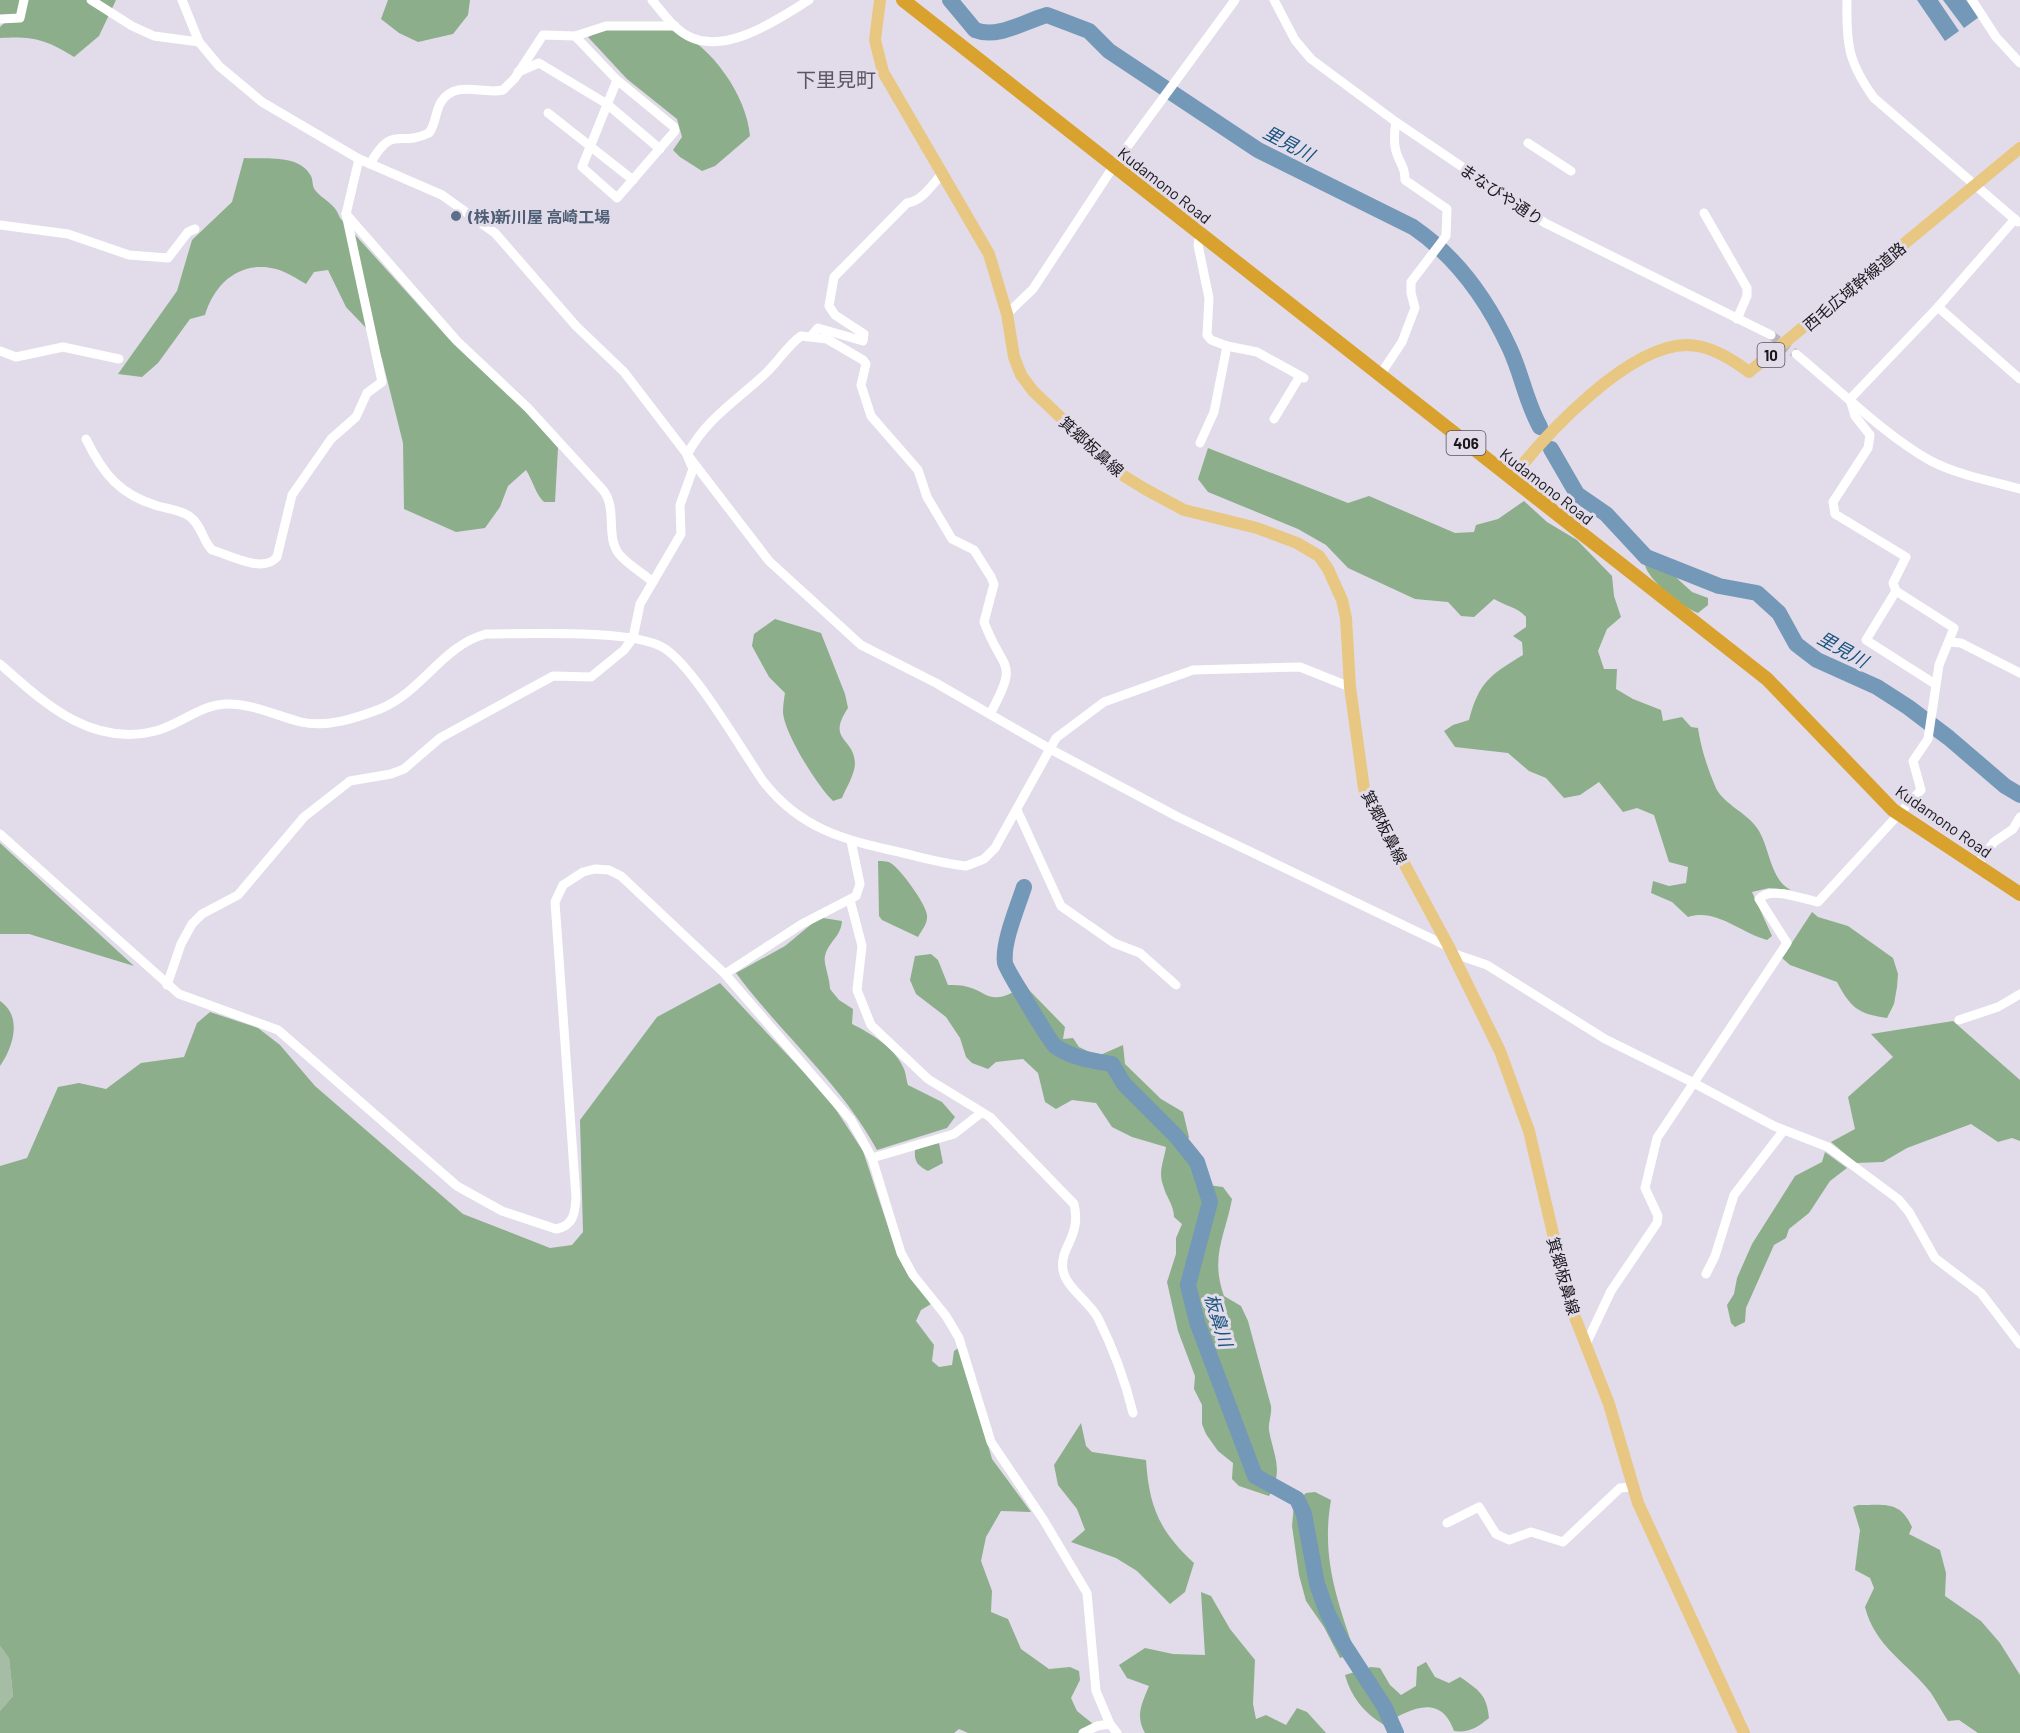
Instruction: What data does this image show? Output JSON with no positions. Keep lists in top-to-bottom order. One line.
{"streets":{"highway":["Kudamono Road","406"],"main road":["西毛広域幹線道路","10","箕郷板鼻線"],"street":["まなびや通り"]},"crossings":[["Kudamono Road","西毛広域幹線道路"]],"districts":["下里見町"],"water":["里見川","板鼻川"],"places":["(株)新川屋 高崎工場"]}
